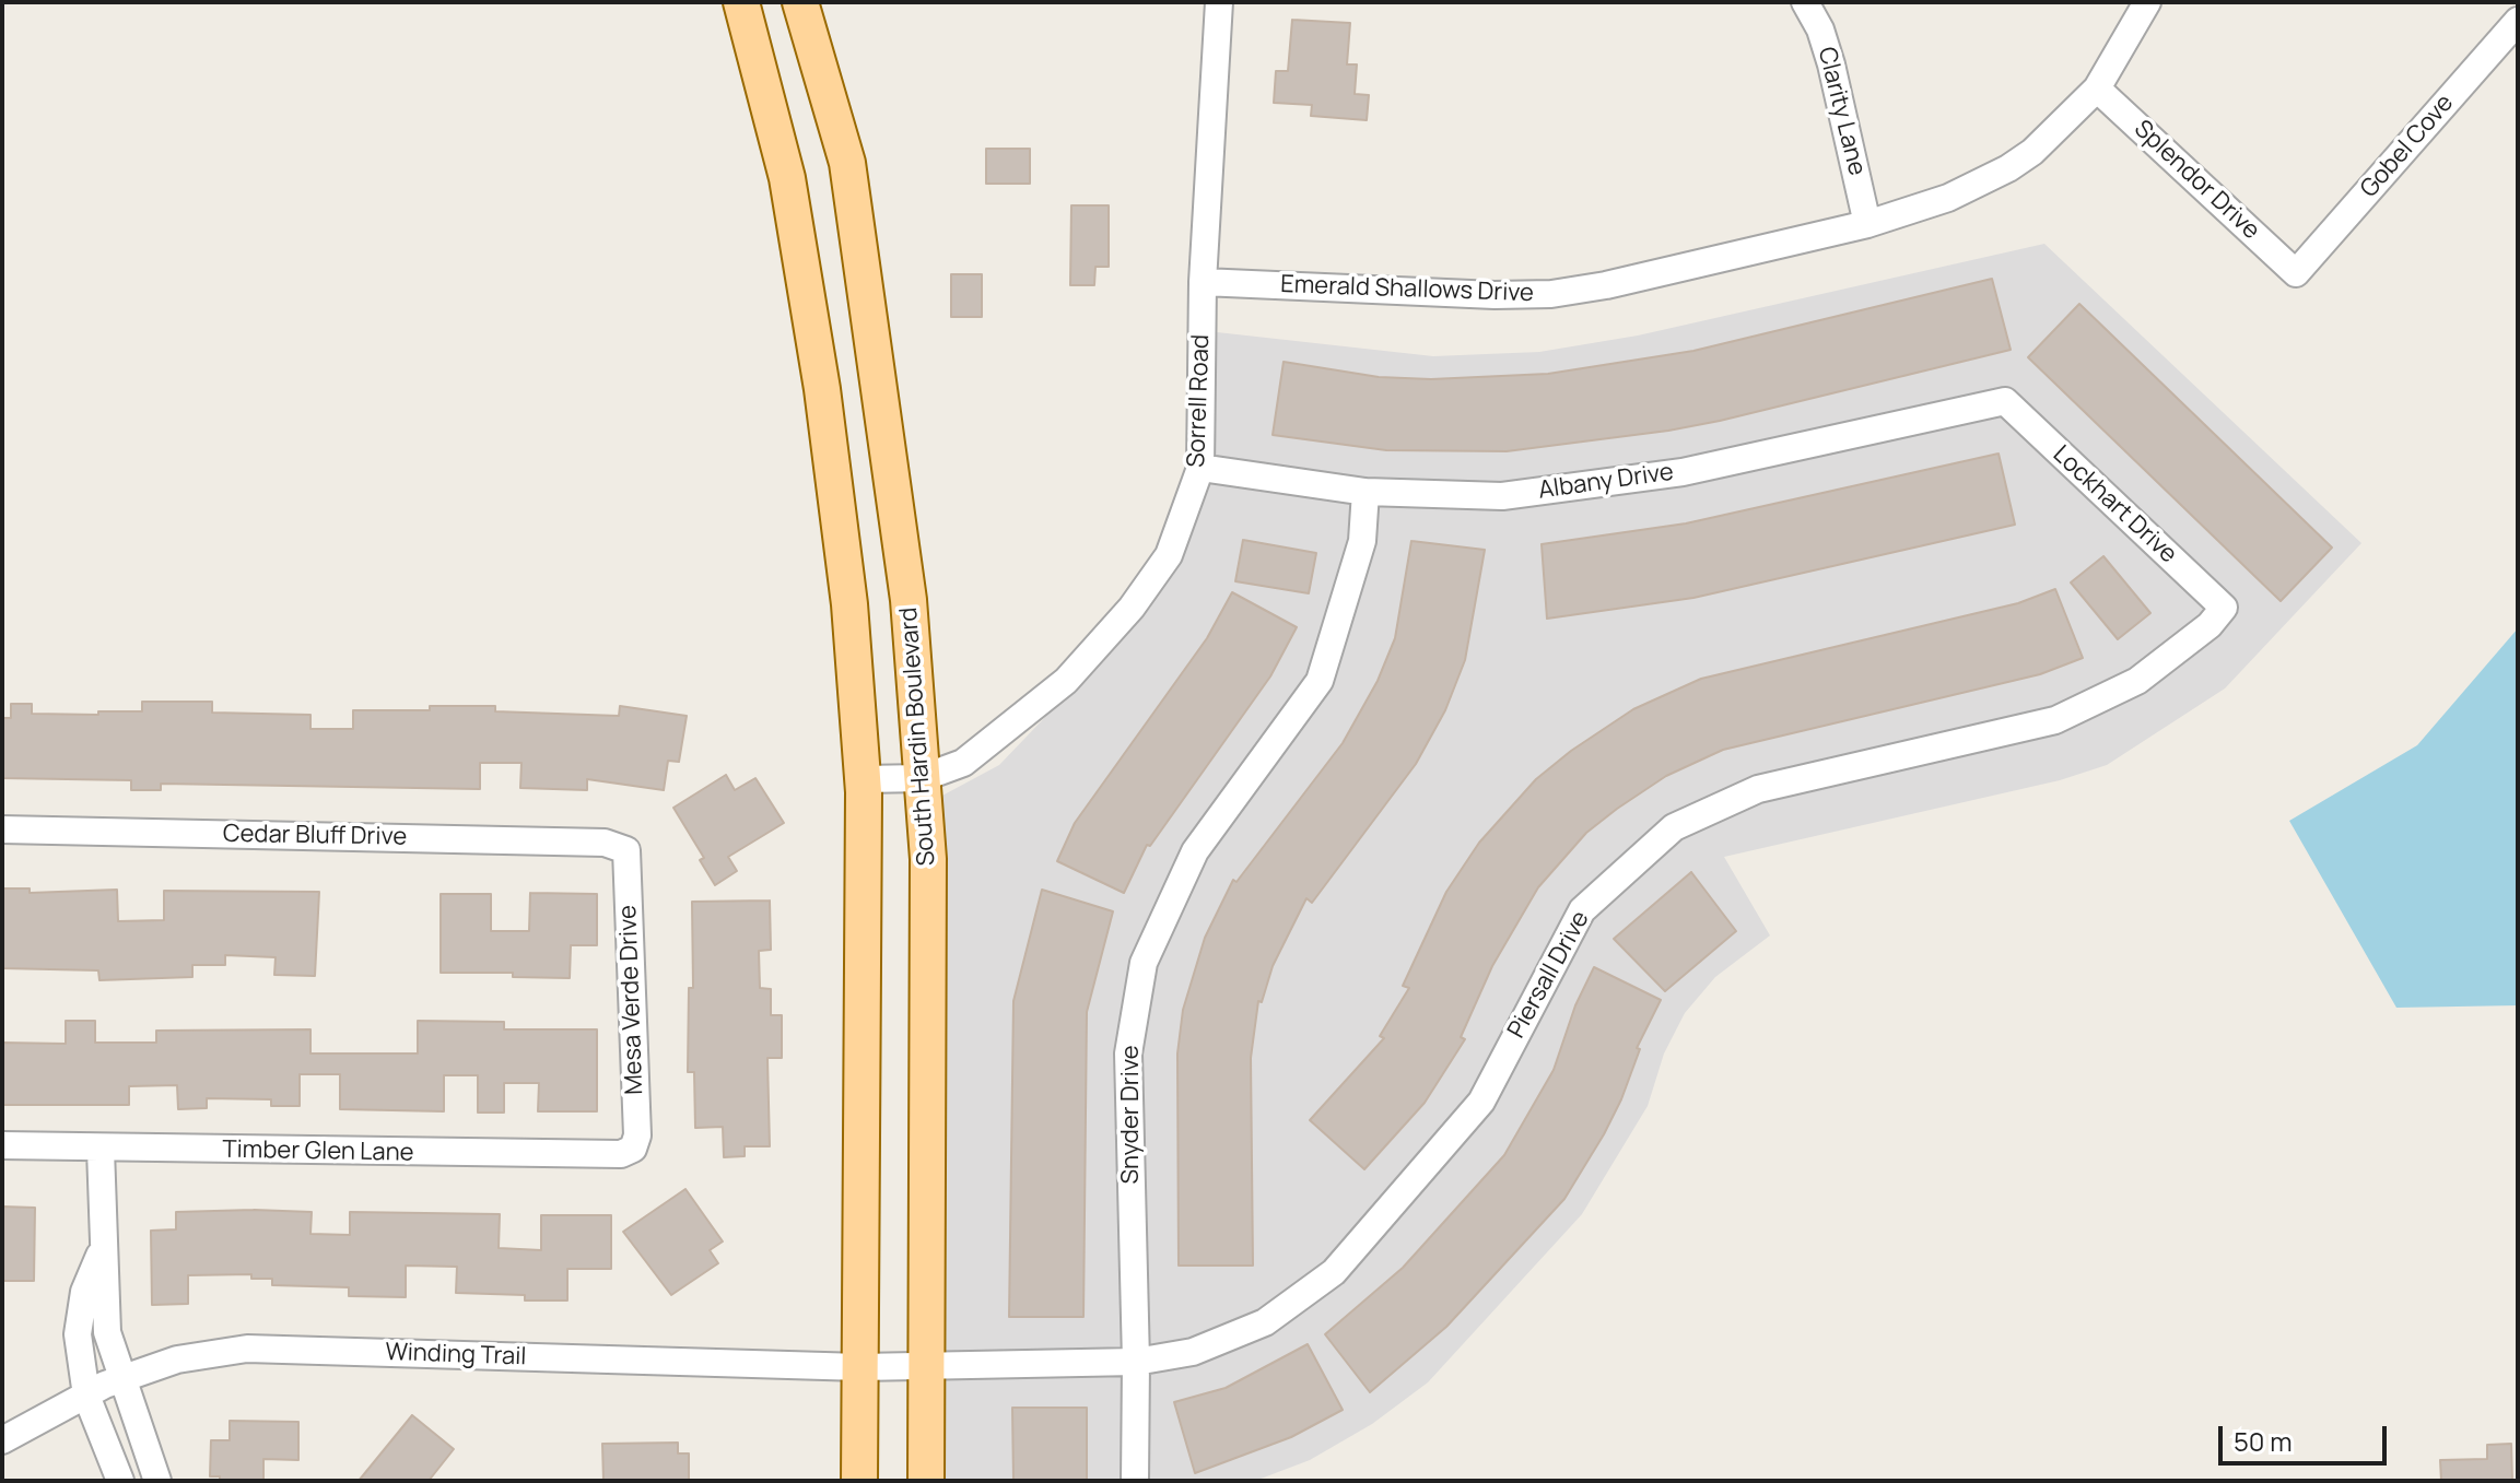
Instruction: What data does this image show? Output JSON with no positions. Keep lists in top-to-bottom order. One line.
{"streets":{"main road":["South Hardin Boulevard"],"street":["Clarity Lane","Gobel Cove","Splendor Drive","Emerald Shallows Drive","Sorrell Road","Albany Drive","Lockhart Drive","Cedar Bluff Drive","Piersall Drive","Mesa Verde Drive","Snyder Drive","Timber Glen Lane","Winding Trail"]},"crossings":[["Clarity Lane","Emerald Shallows Drive"],["Gobel Cove","Splendor Drive"],["Splendor Drive","Emerald Shallows Drive"],["Emerald Shallows Drive","Sorrell Road"],["Sorrell Road","Albany Drive"],["Sorrell Road","South Hardin Boulevard"],["Albany Drive","Lockhart Drive"],["Albany Drive","Snyder Drive"],["Lockhart Drive","Piersall Drive"],["South Hardin Boulevard","Piersall Drive"],["South Hardin Boulevard","Winding Trail"],["Cedar Bluff Drive","Mesa Verde Drive"],["Piersall Drive","Snyder Drive"],["Piersall Drive","Winding Trail"],["Mesa Verde Drive","Timber Glen Lane"]],"scale_bar":"50 m"}
